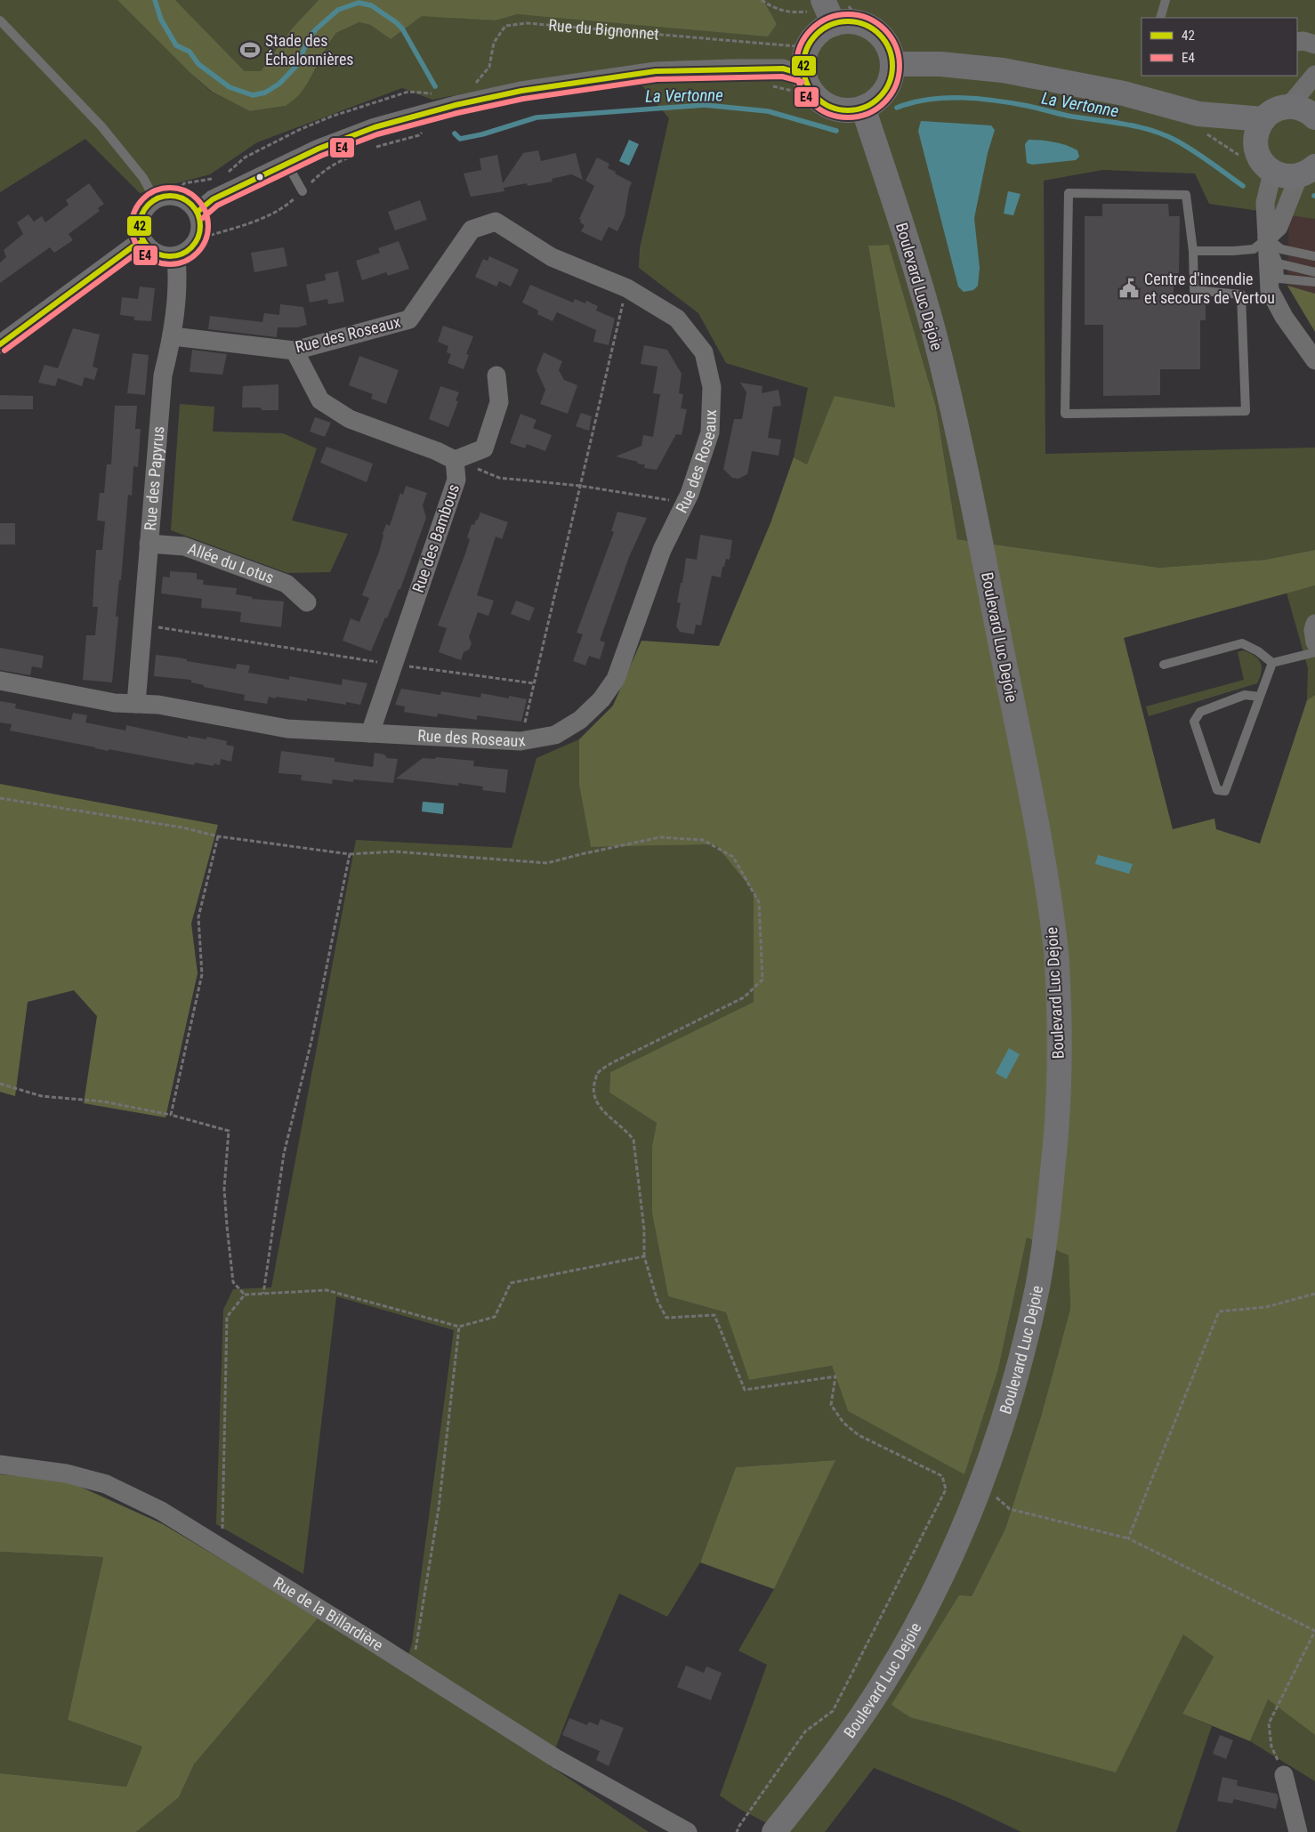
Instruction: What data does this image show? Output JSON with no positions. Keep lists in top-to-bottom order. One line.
{"streets":{"main road":["Boulevard Luc Dejoie"],"street":["Rue des Roseaux","Rue des Papyrus","Rue des Bambous","Allée du Lotus","Rue de la Billardière"],"path":["Rue du Bignonnet"]},"crossings":[["Rue du Bignonnet","Boulevard Luc Dejoie"],["Rue des Roseaux","Rue des Papyrus"],["Rue des Roseaux","Rue des Bambous"],["Rue des Papyrus","Allée du Lotus"]],"water":["La Vertonne"],"places":{"sports":["Stade des Échalonnières"],"public building":["Centre d'incendie et secours de Vertou"]},"lines":["transit line E4","transit line 42"],"legend":["42","E4"]}
